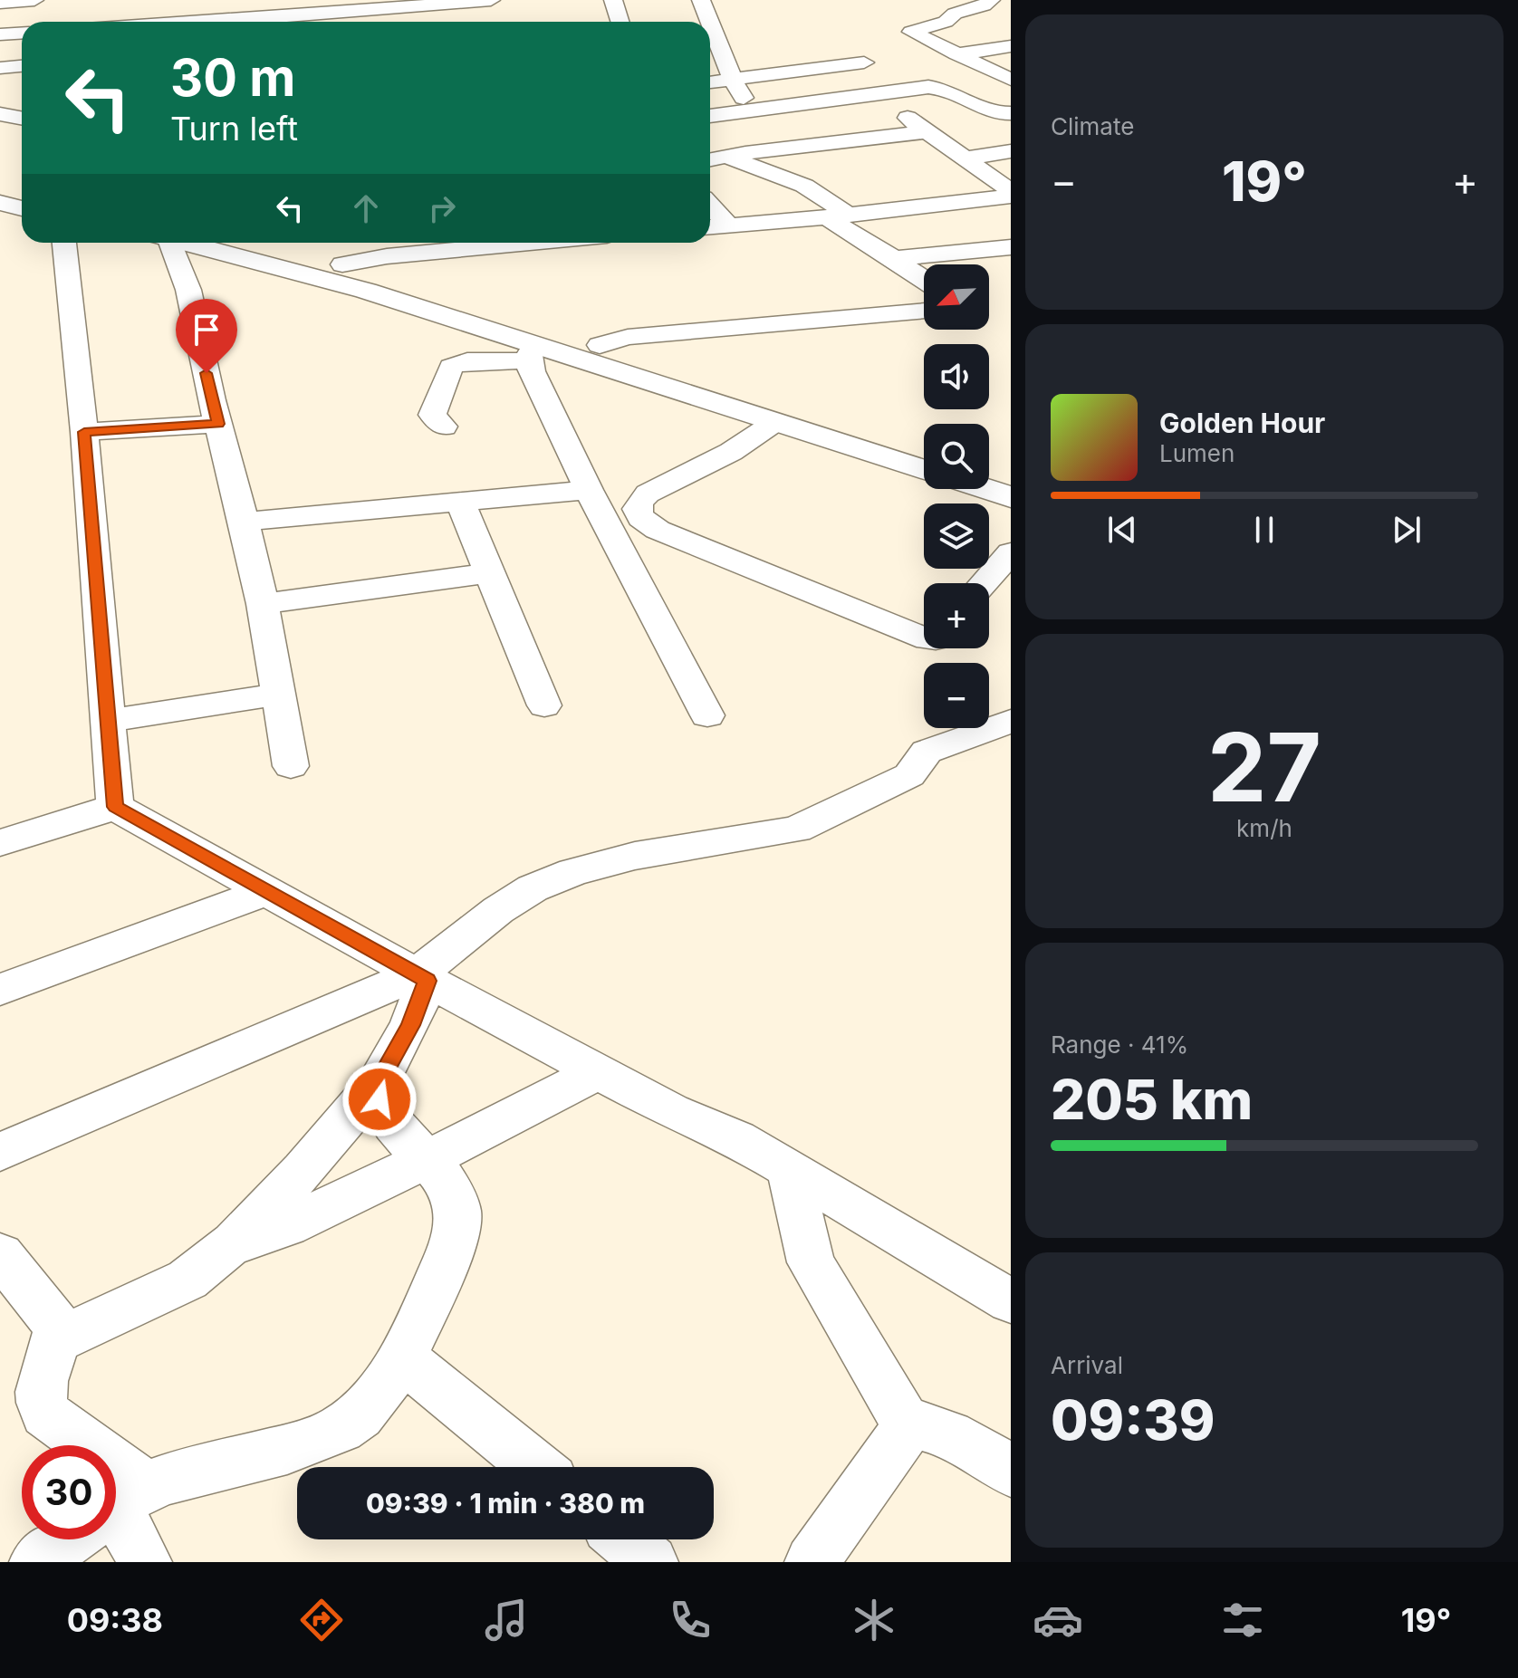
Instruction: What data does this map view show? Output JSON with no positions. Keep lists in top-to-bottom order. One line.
{"north":"bottom left","page":{"tile":["Climate",["27","km/h"],["Range · 41%","205 km"],["Arrival","09:39"]],"turn":["30 m","Turn left"],"heat":["−","19°","+"],"map_buttons":["+","−"],"song":["Golden Hour","Lumen"],"limit":"30","trip":"09:39 · 1 min · 380 m","tabs":["09:38","19°"]}}
